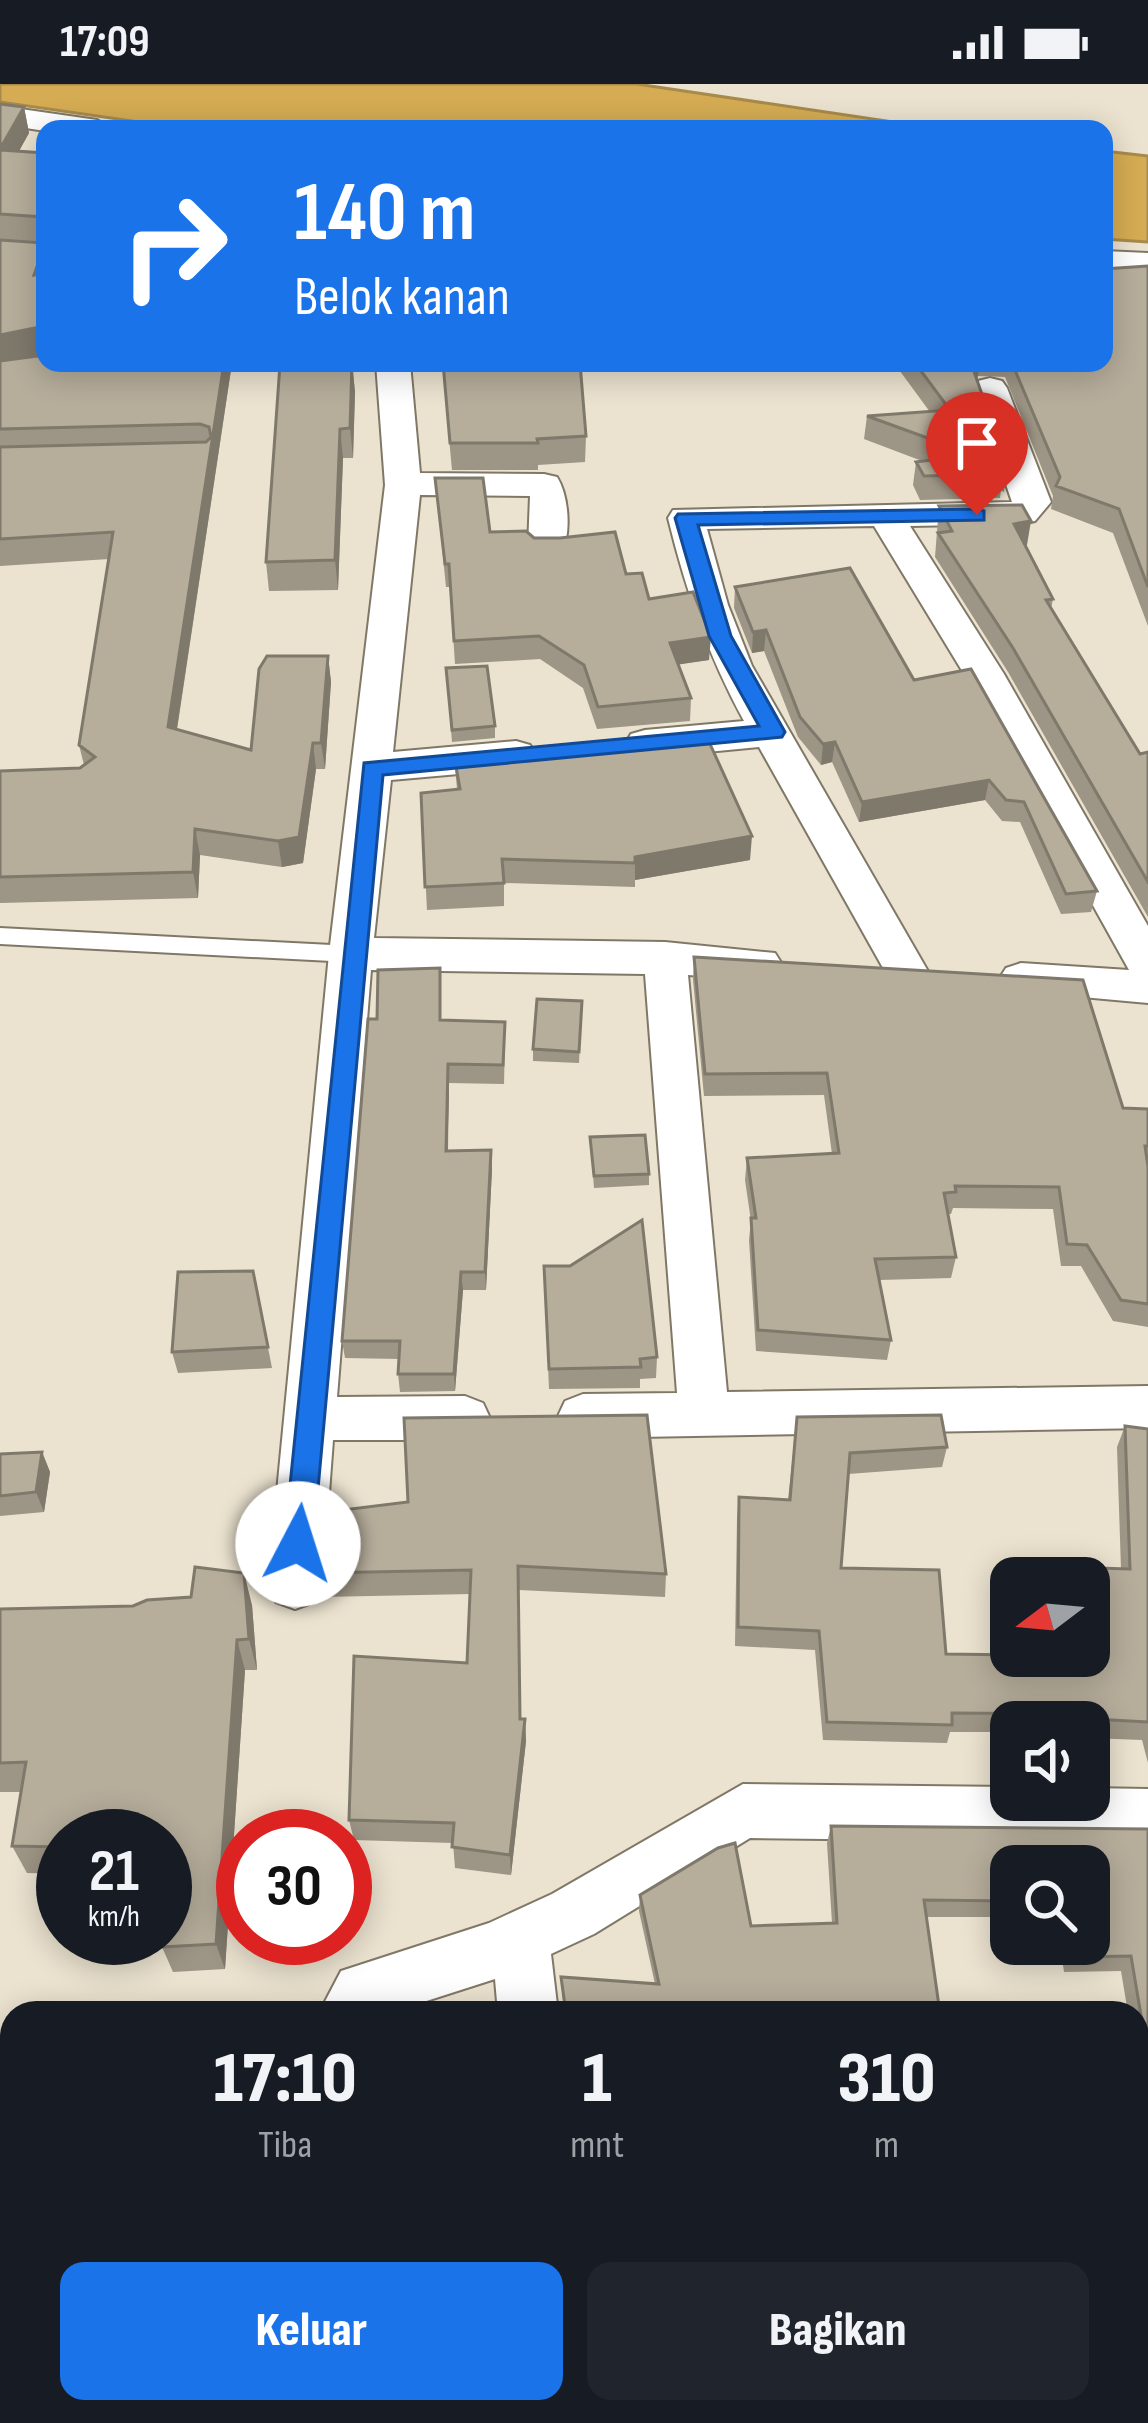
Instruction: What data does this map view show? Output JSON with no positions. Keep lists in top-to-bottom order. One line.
{"north":"left","page":{"status":"17:09","turn":["140 m","Belok kanan"],"speed":"21 km/h","limit":"30","eta":["17:10","Tiba","1","mnt","310","m"],"buttons":["Keluar","Bagikan"]}}
